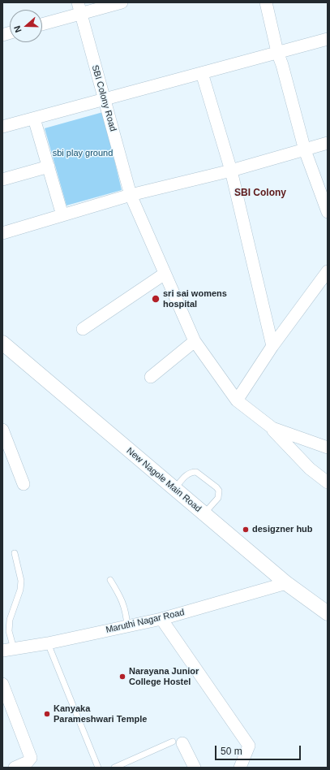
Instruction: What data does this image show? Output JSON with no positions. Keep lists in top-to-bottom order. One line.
{"streets":{"street":["SBI Colony Road","New Nagole Main Road","Maruthi Nagar Road"]},"crossings":[["New Nagole Main Road","Maruthi Nagar Road"]],"districts":["SBI Colony"],"parks":["sbi play ground"],"places":["sri sai womens hospital","desigzner hub","Narayana Junior College Hostel","Kanyaka Parameshwari Temple"],"scale_bar":"50 m","north":"left"}
